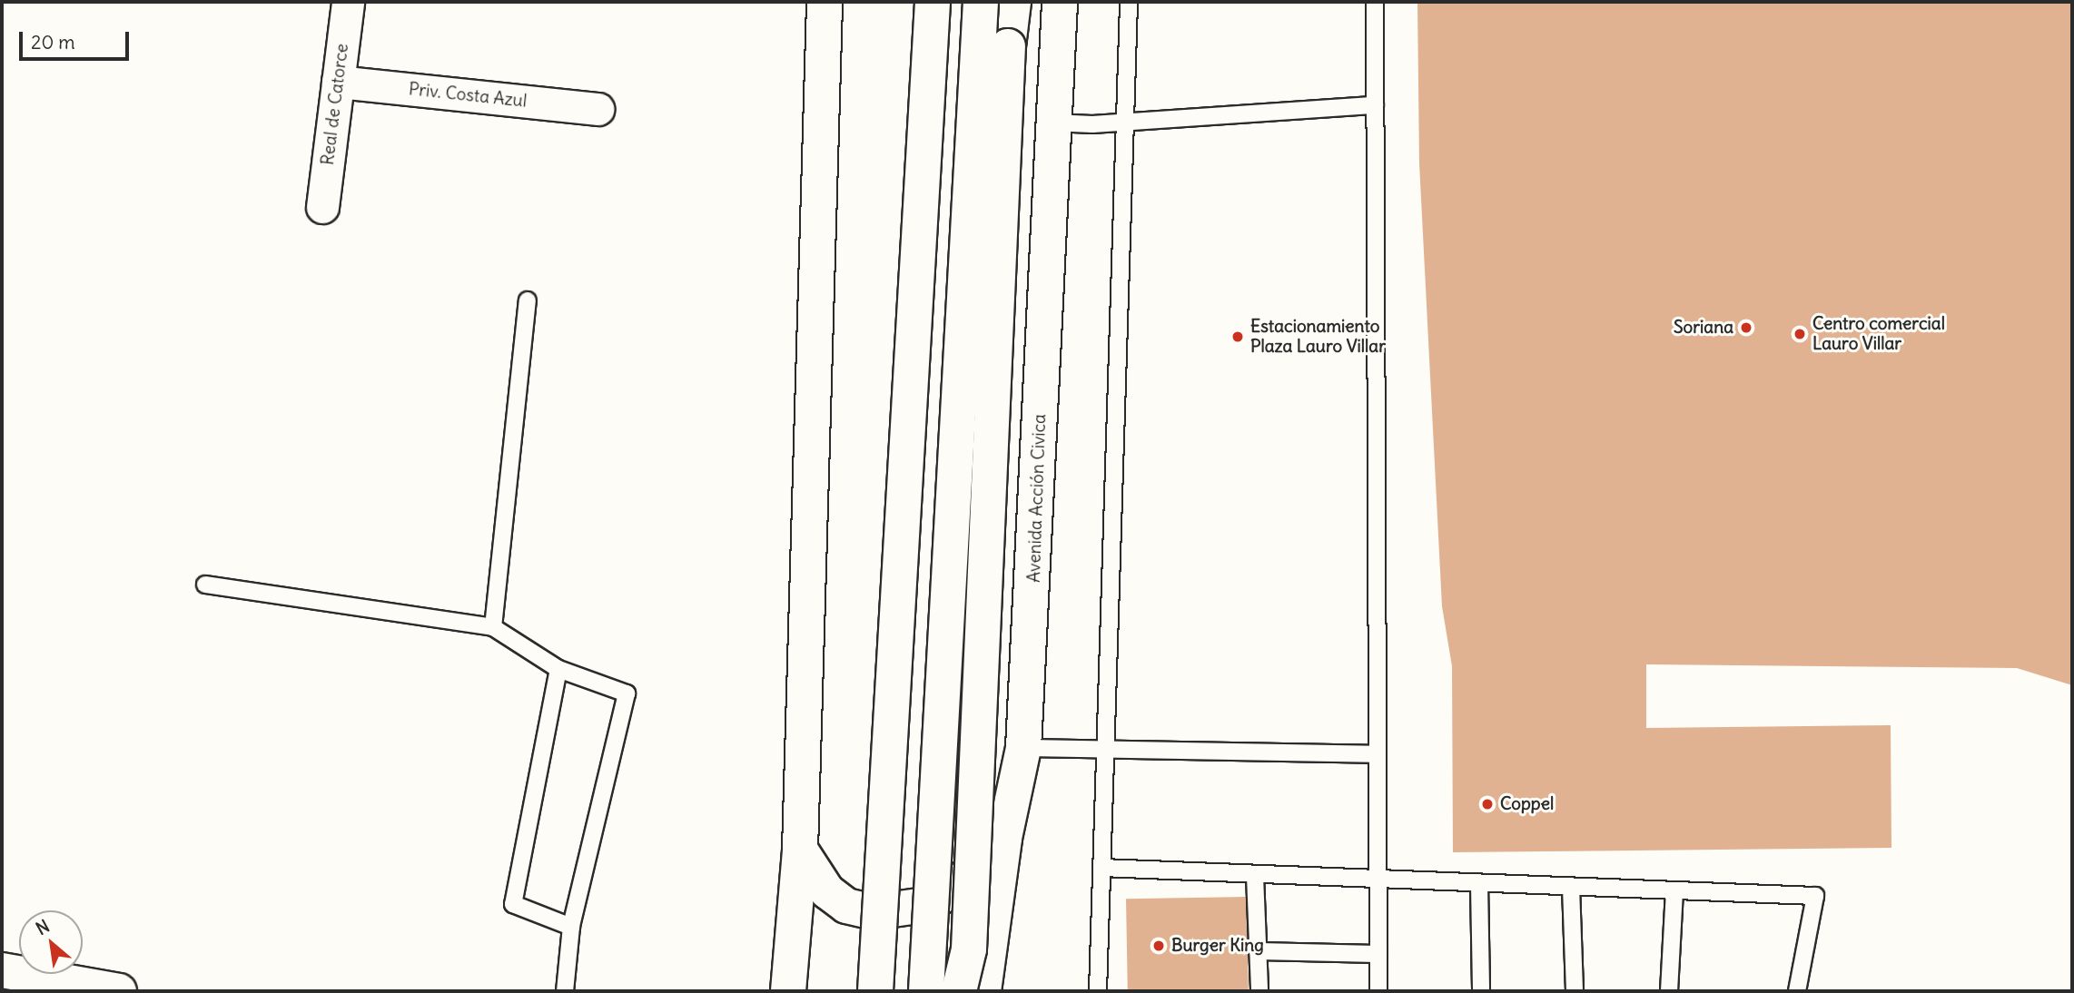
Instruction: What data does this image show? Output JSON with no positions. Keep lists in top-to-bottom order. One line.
{"streets":{"main road":["Avenida Acción Civica"],"street":["Priv. Costa Azul","Real de Catorce"]},"crossings":[["Priv. Costa Azul","Real de Catorce"]],"places":["Soriana","Centro comercial Lauro Villar","Estacionamiento Plaza Lauro Villar","Coppel","Burger King"],"scale_bar":"20 m","north":"top left"}
